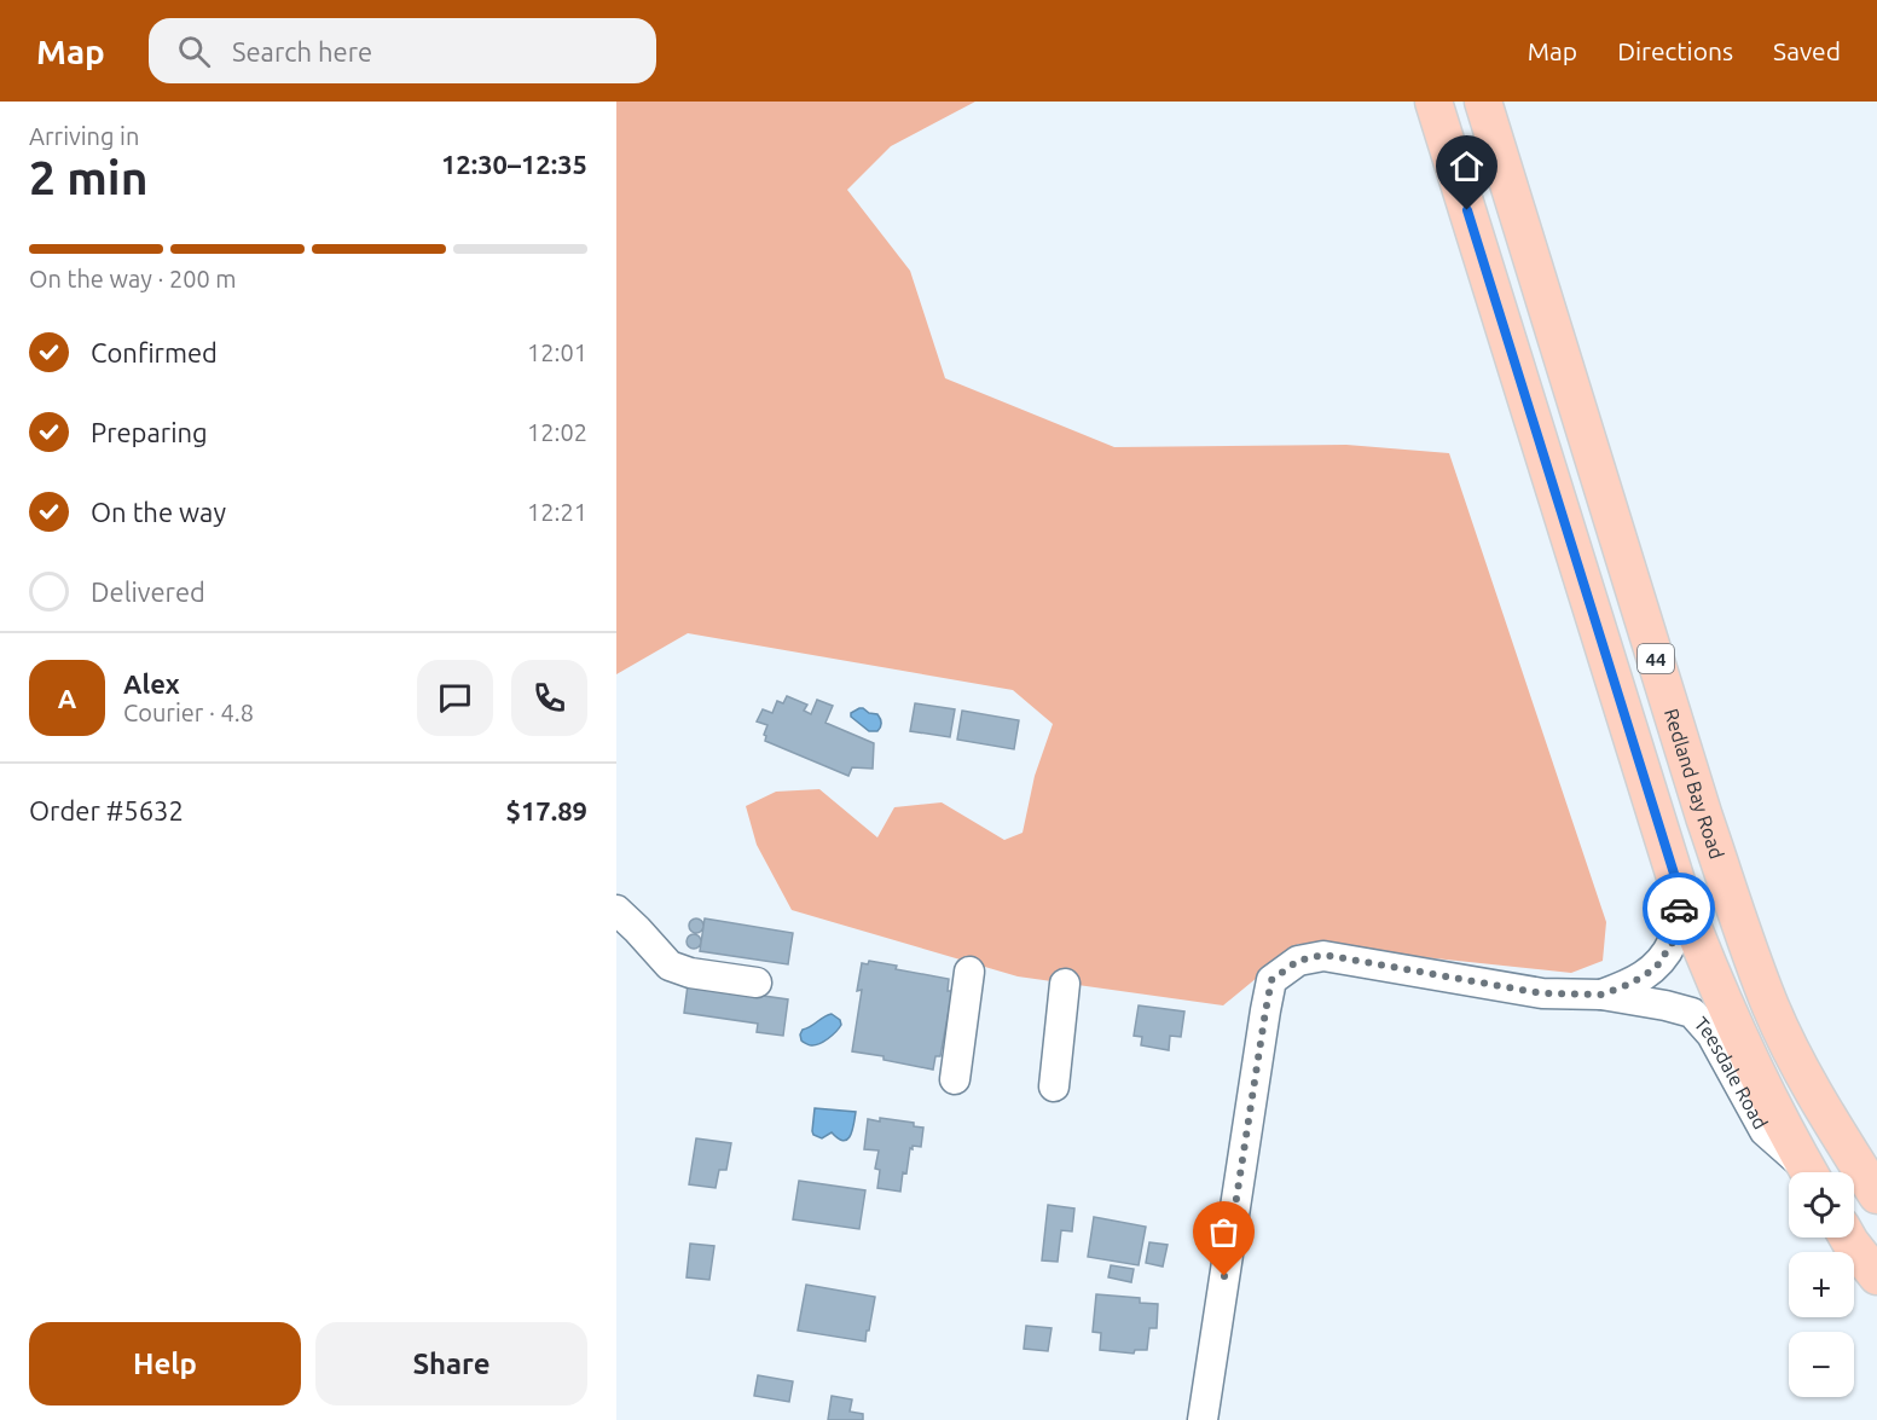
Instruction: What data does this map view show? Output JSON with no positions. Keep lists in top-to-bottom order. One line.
{"streets":{"main road":["44","Redland Bay Road"],"street":["Teesdale Road"]},"crossings":[["44","Teesdale Road"]],"page":{"header":"Map","search":"Search here","nav":["Map","Directions","Saved"],"heading":["2 min","Arriving in","12:30–12:35"],"panel":["Alex","Courier · 4.8","Order #5632","$17.89"],"bar":"On the way · 200 m","list":[["Confirmed","12:01"],["Preparing","12:02"],["On the way","12:21"],"Delivered"],"round":"A","map_buttons":["+","−"],"buttons":["Help","Share"]}}
